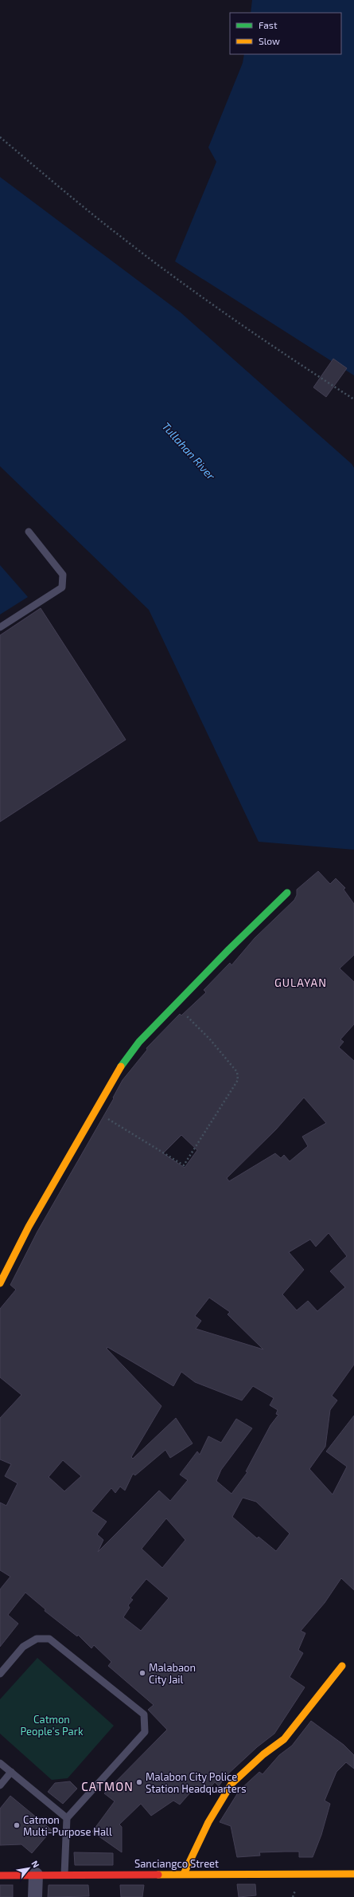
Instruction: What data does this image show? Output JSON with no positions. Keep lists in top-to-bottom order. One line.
{"streets":{"street":["Sanciangco Street"]},"districts":["GULAYAN","CATMON"],"water":["Tullahan River"],"parks":["Catmon People's Park"],"places":["Malabaon City Jail","Malabon City Police Station Headquarters","Catmon Multi-Purpose Hall"],"legend":["Fast","Slow"],"north":"top right"}
